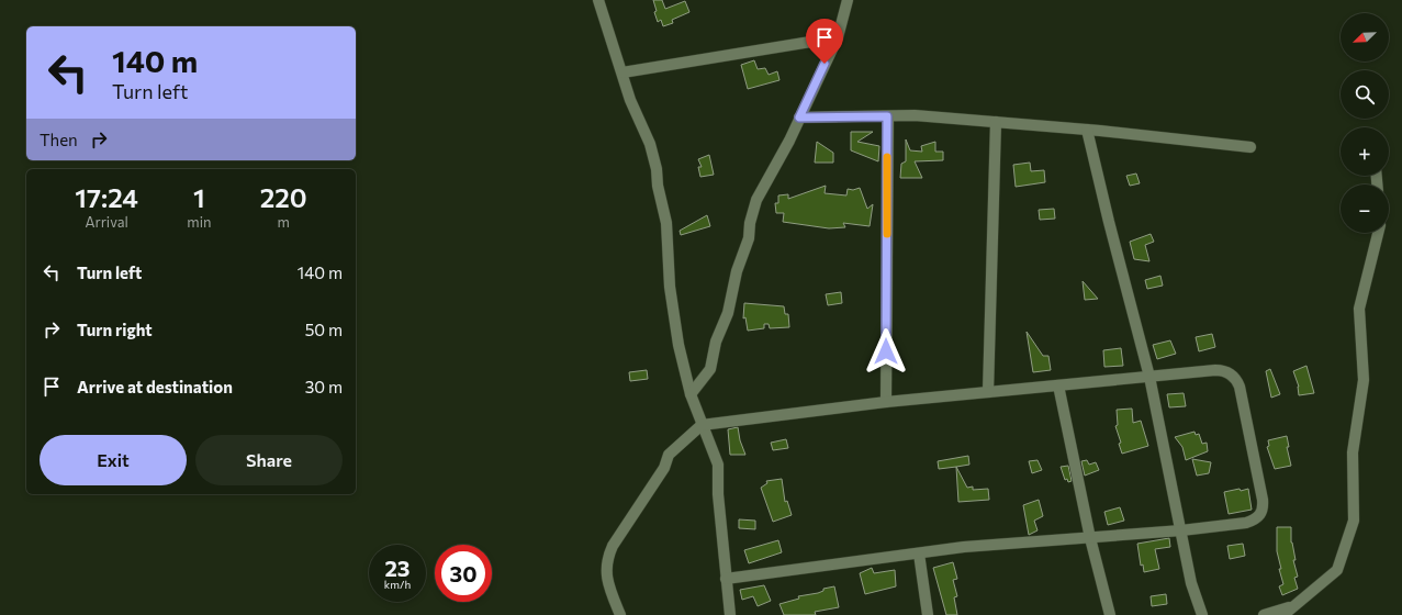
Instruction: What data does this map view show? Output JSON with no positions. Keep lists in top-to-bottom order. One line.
{"north":"bottom left","page":{"map_buttons":["+","−"],"turn":["140 m","Turn left"],"then":"Then","eta":["17:24","Arrival","1","min","220","m"],"list":[{"name":"Turn left","value":"140 m"},{"name":"Turn right","value":"50 m"},{"name":"Arrive at destination","value":"30 m"}],"buttons":["Exit","Share"],"speed":"23 km/h","limit":"30"}}
